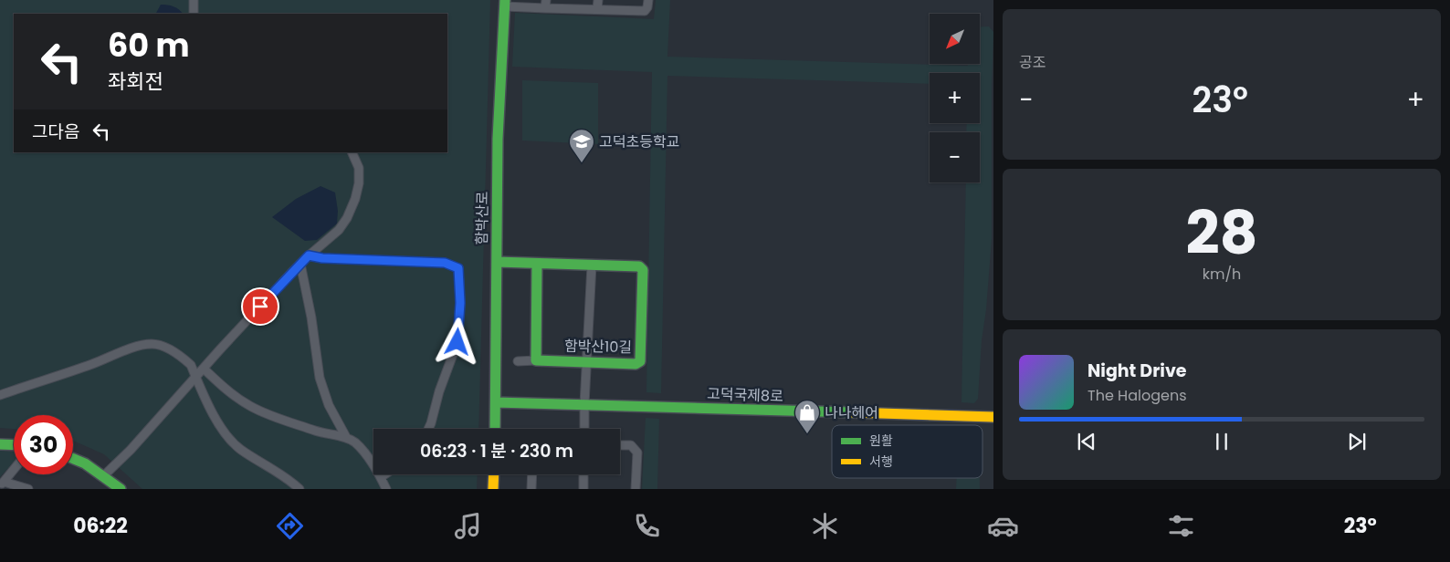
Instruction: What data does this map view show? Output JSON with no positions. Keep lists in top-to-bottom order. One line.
{"streets":{"street":["함박산로","함박산10길","고덕국제8로"]},"crossings":[["함박산로","함박산10길"],["함박산로","고덕국제8로"]],"places":{"school or university":["고덕초등학교"],"shop":["나나헤어"]},"legend":["원활","서행"],"north":"bottom left","page":{"tile":["공조",["28","km/h"]],"map_buttons":["+","−"],"turn":["60 m","좌회전"],"heat":["−","23°","+"],"then":"그다음","song":["Night Drive","The Halogens"],"limit":"30","trip":"06:23 · 1 분 · 230 m","tabs":["06:22","23°"]}}
